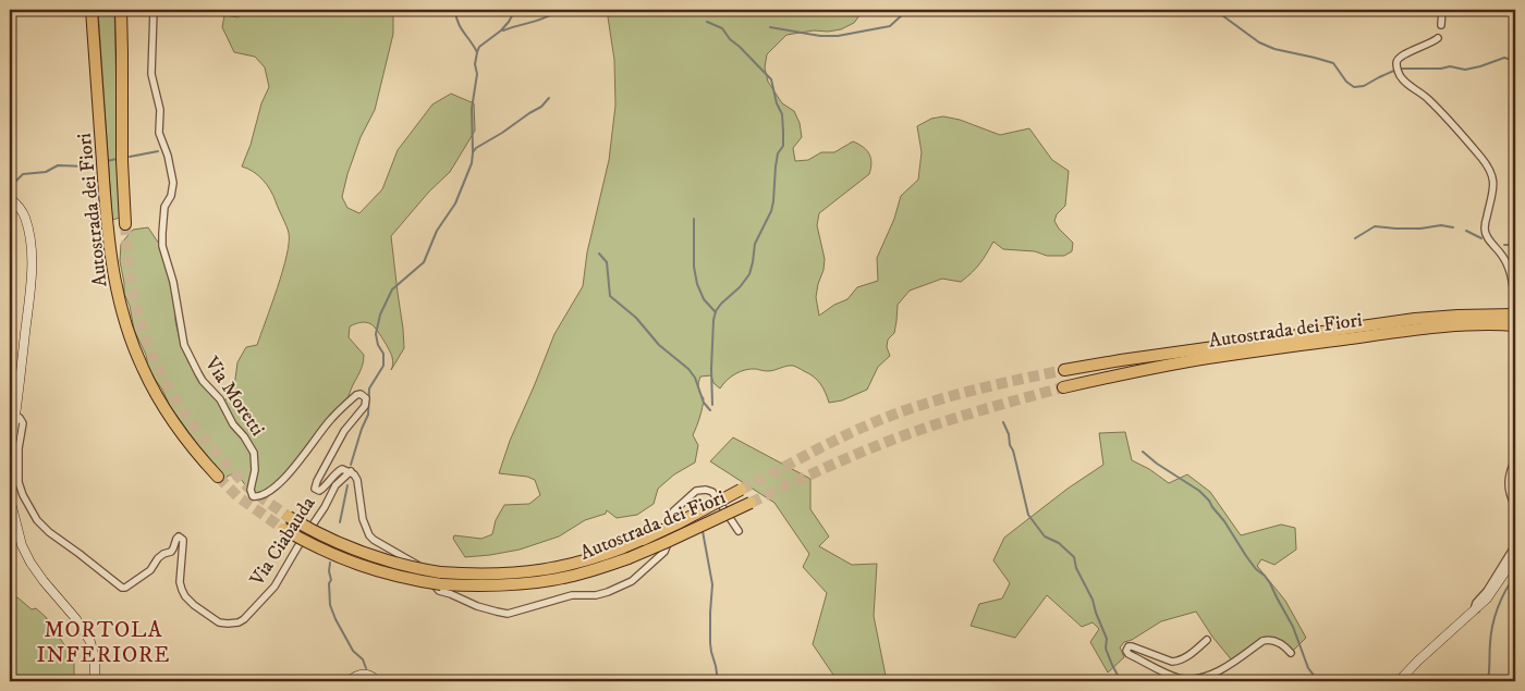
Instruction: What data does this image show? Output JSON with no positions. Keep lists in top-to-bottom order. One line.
{"streets":{"highway":["Autostrada dei Fiori"],"street":["Via Moretti","Via Ciabauda"]},"crossings":[["Via Moretti","Via Ciabauda"]],"districts":["MORTOLA INFERIORE"]}
